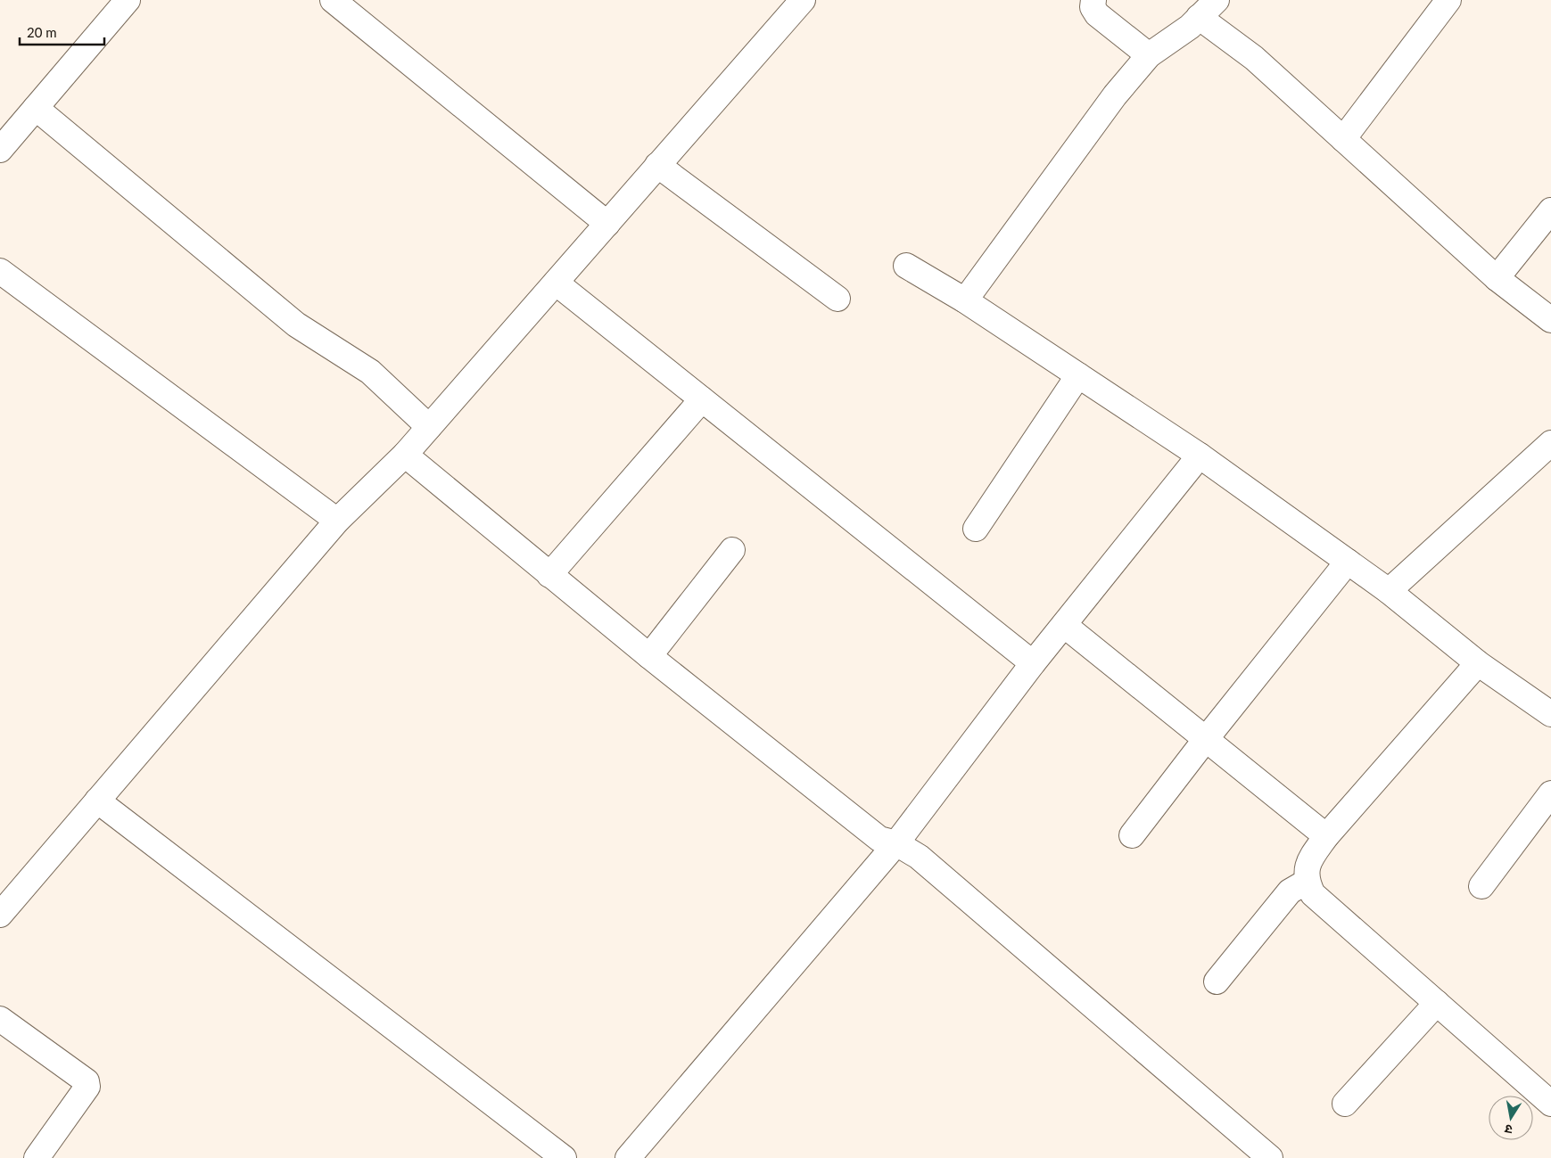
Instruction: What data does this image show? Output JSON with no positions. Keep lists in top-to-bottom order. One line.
{"scale_bar":"20 m","north":"bottom"}
